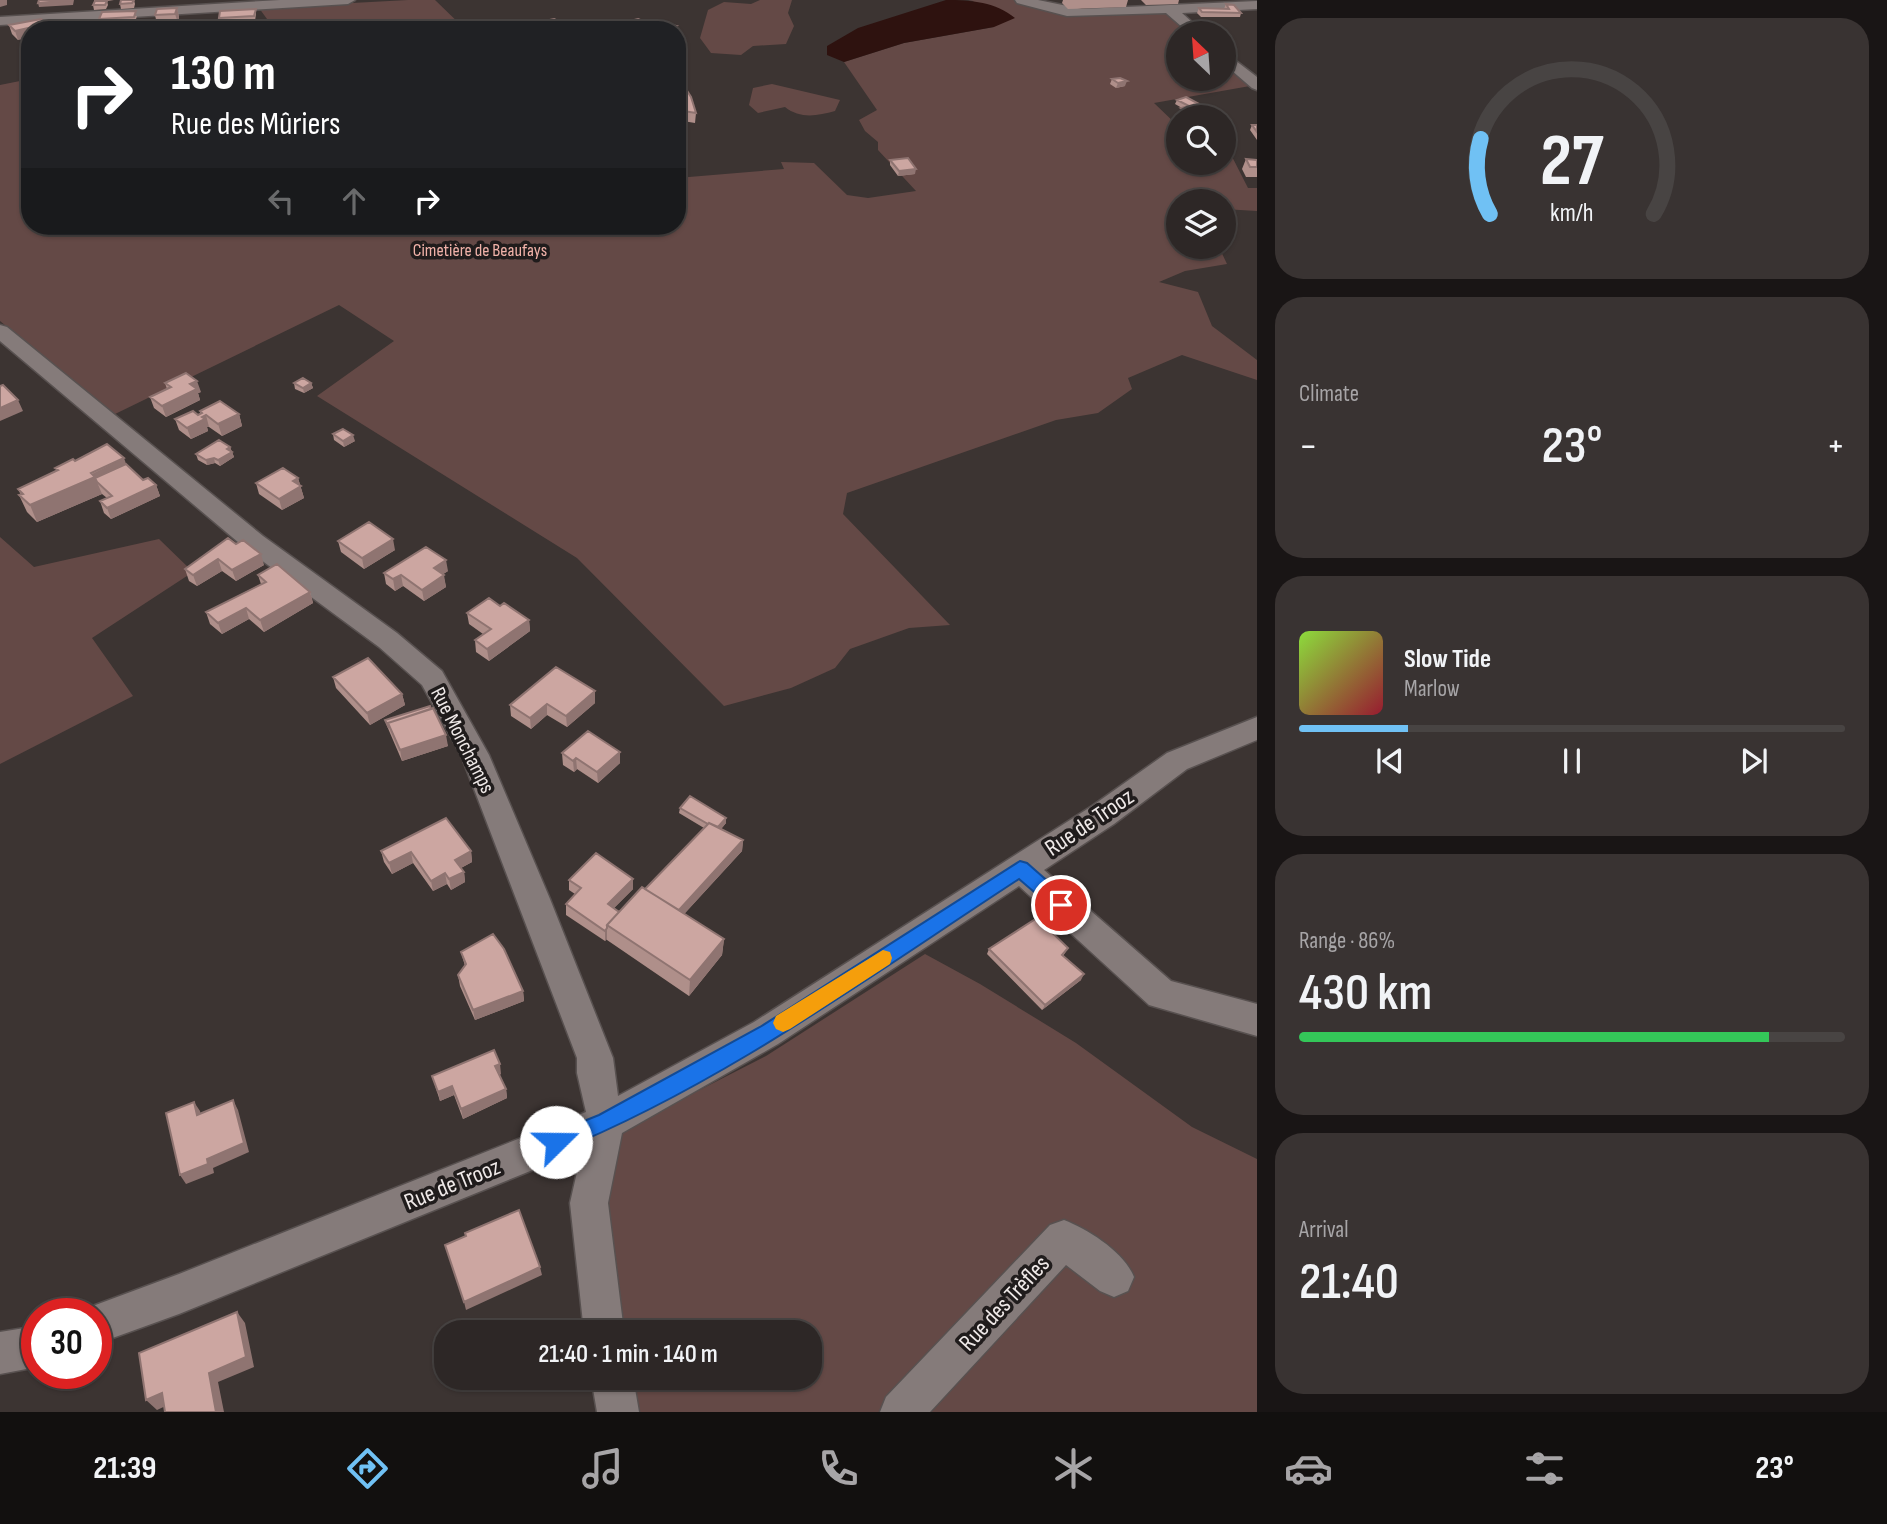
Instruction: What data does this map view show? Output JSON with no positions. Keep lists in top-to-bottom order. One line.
{"streets":{"street":["Rue Monchamps","Rue de Trooz","Rue des Trèfles"]},"crossings":[["Rue Monchamps","Rue de Trooz"]],"parks":["Cimetière de Beaufays"],"north":"top left","page":{"turn":["130 m","Rue des Mûriers"],"tile":["Climate",["Range · 86%","430 km"],["Arrival","21:40"]],"heat":["−","23°","+"],"song":["Slow Tide","Marlow"],"limit":"30","trip":"21:40 · 1 min · 140 m","tabs":["21:39","23°"],"gauge":["27","km/h"]}}
